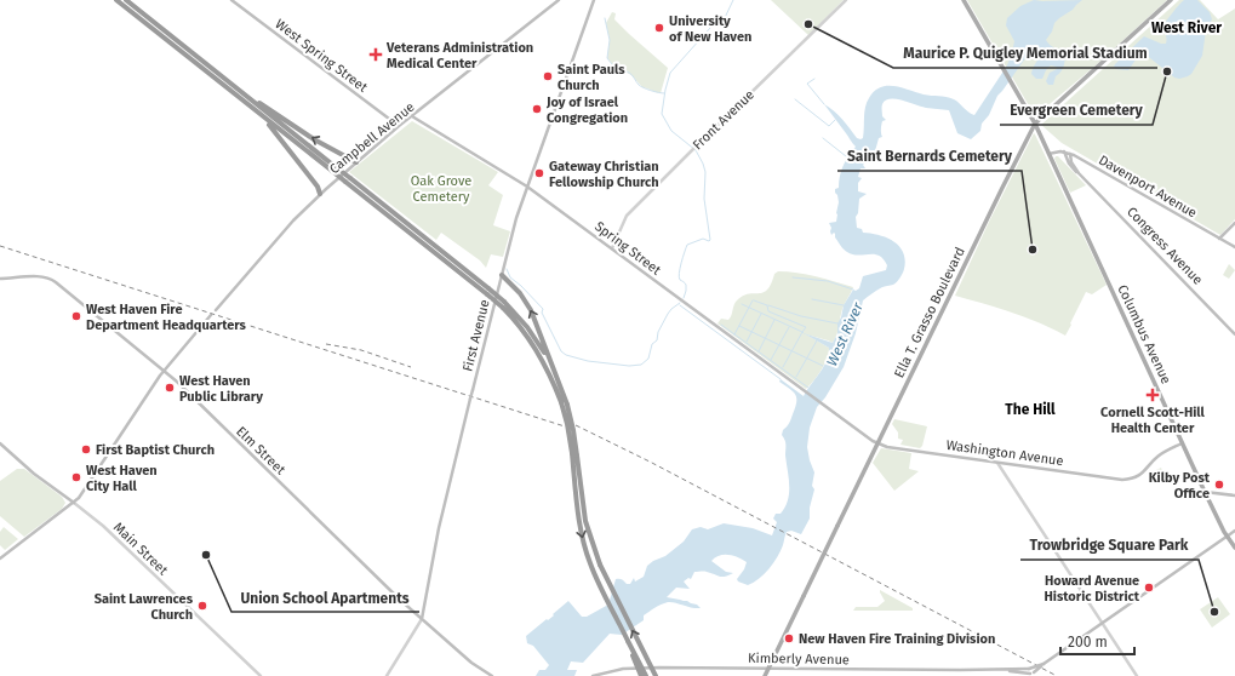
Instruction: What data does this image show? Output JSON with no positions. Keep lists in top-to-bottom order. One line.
{"streets":{"main road":["West Spring Street","Campbell Avenue","Davenport Avenue","Congress Avenue","Spring Street","Ella T. Grasso Boulevard","Columbus Avenue","First Avenue","Elm Street","Washington Avenue","Main Street","Kimberly Avenue"],"street":["Front Avenue"]},"crossings":[["West Spring Street","Campbell Avenue"],["Front Avenue","Spring Street"],["Campbell Avenue","Spring Street"],["Davenport Avenue","Congress Avenue"],["Davenport Avenue","Columbus Avenue"],["Spring Street","First Avenue"],["Spring Street","Washington Avenue"],["Ella T. Grasso Boulevard","Washington Avenue"],["Ella T. Grasso Boulevard","Kimberly Avenue"],["Columbus Avenue","Washington Avenue"],["First Avenue","Elm Street"]],"districts":["West River","The Hill"],"water":["West River"],"parks":["Oak Grove Cemetery"],"places":{"other":["Maurice P. Quigley Memorial Stadium","University of New Haven","Evergreen Cemetery","Saint Pauls Church","Joy of Israel Congregation","Gateway Christian Fellowship Church","Saint Bernards Cemetery","West Haven Fire Department Headquarters","West Haven Public Library","First Baptist Church","West Haven City Hall","Kilby Post Office","Union School Apartments","Howard Avenue Historic District","Saint Lawrences Church","Trowbridge Square Park","New Haven Fire Training Division"],"health":["Veterans Administration Medical Center","Cornell Scott-Hill Health Center"]},"scale_bar":"200 m"}
